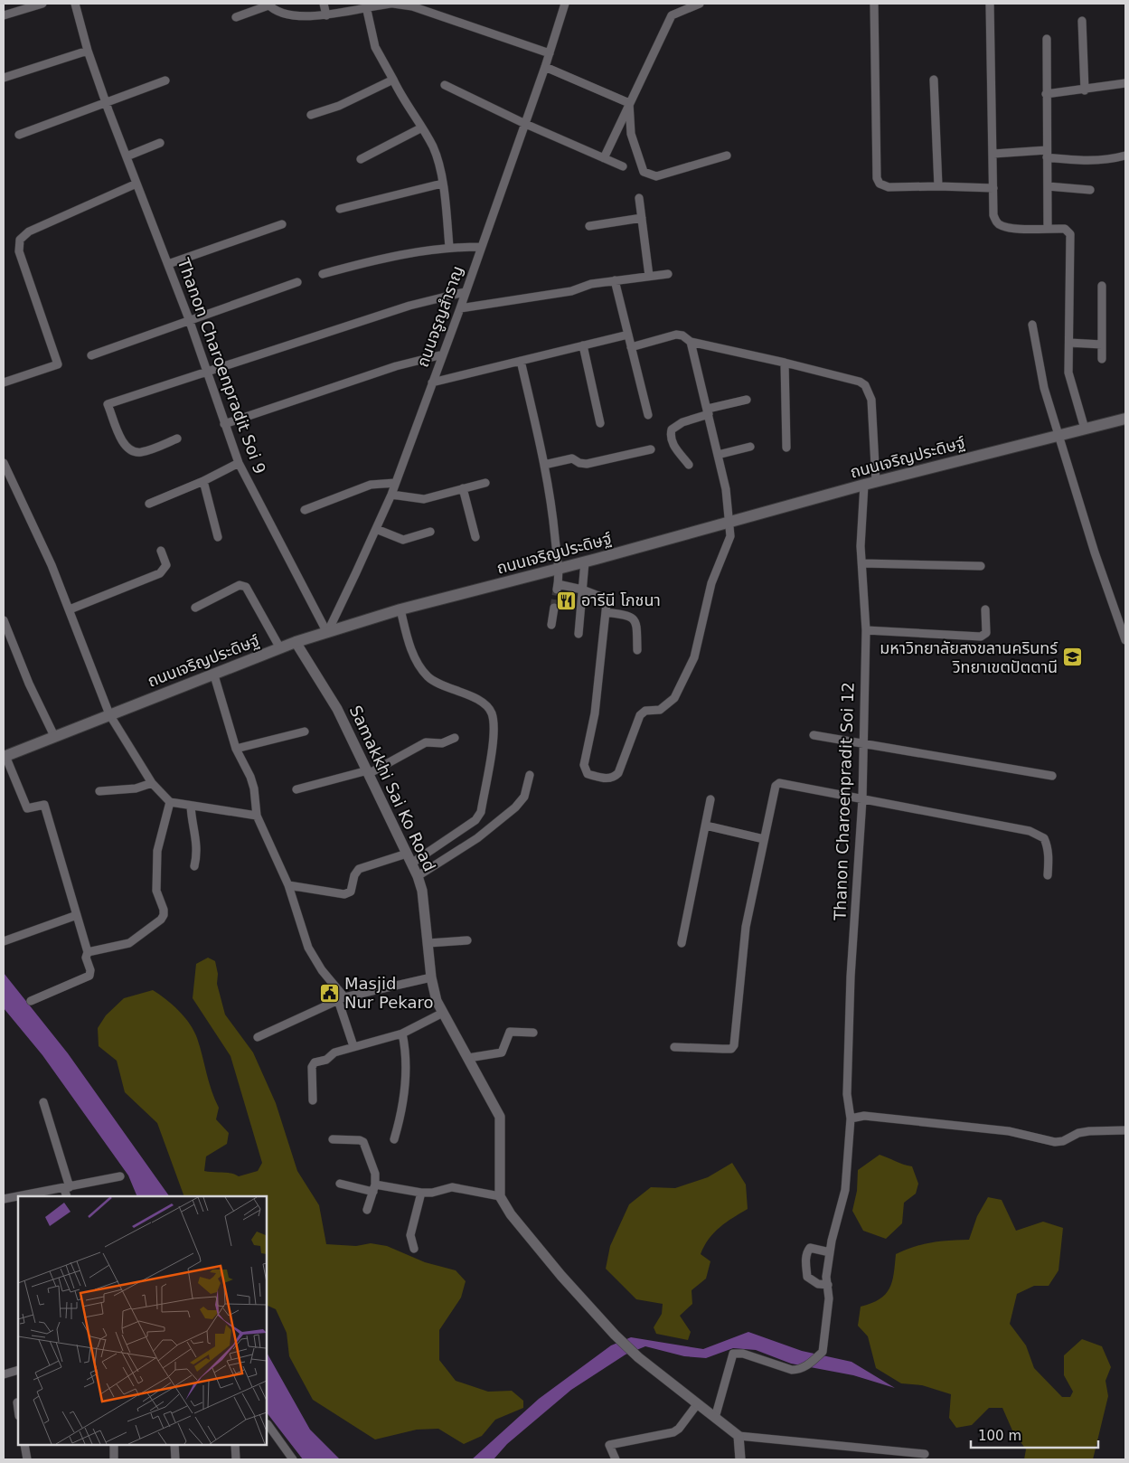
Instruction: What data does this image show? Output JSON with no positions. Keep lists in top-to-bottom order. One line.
{"streets":{"main road":["ถนนเจริญประดิษฐ์"],"street":["ถนนจรูญสำราญ","Thanon Charoenpradit Soi 9","Samakkhi Sai Ko Road","Thanon Charoenpradit Soi 12"]},"crossings":[["ถนนจรูญสำราญ","Thanon Charoenpradit Soi 9"],["ถนนจรูญสำราญ","ถนนเจริญประดิษฐ์"],["Thanon Charoenpradit Soi 9","ถนนเจริญประดิษฐ์"],["ถนนเจริญประดิษฐ์","Samakkhi Sai Ko Road"],["ถนนเจริญประดิษฐ์","Thanon Charoenpradit Soi 12"]],"places":{"restaurant":["อารีนี โภชนา"],"school or university":["มหาวิทยาลัยสงขลานครินทร์ วิทยาเขตปัตตานี"],"public building":["Masjid Nur Pekaro"]},"scale_bar":"100 m"}
